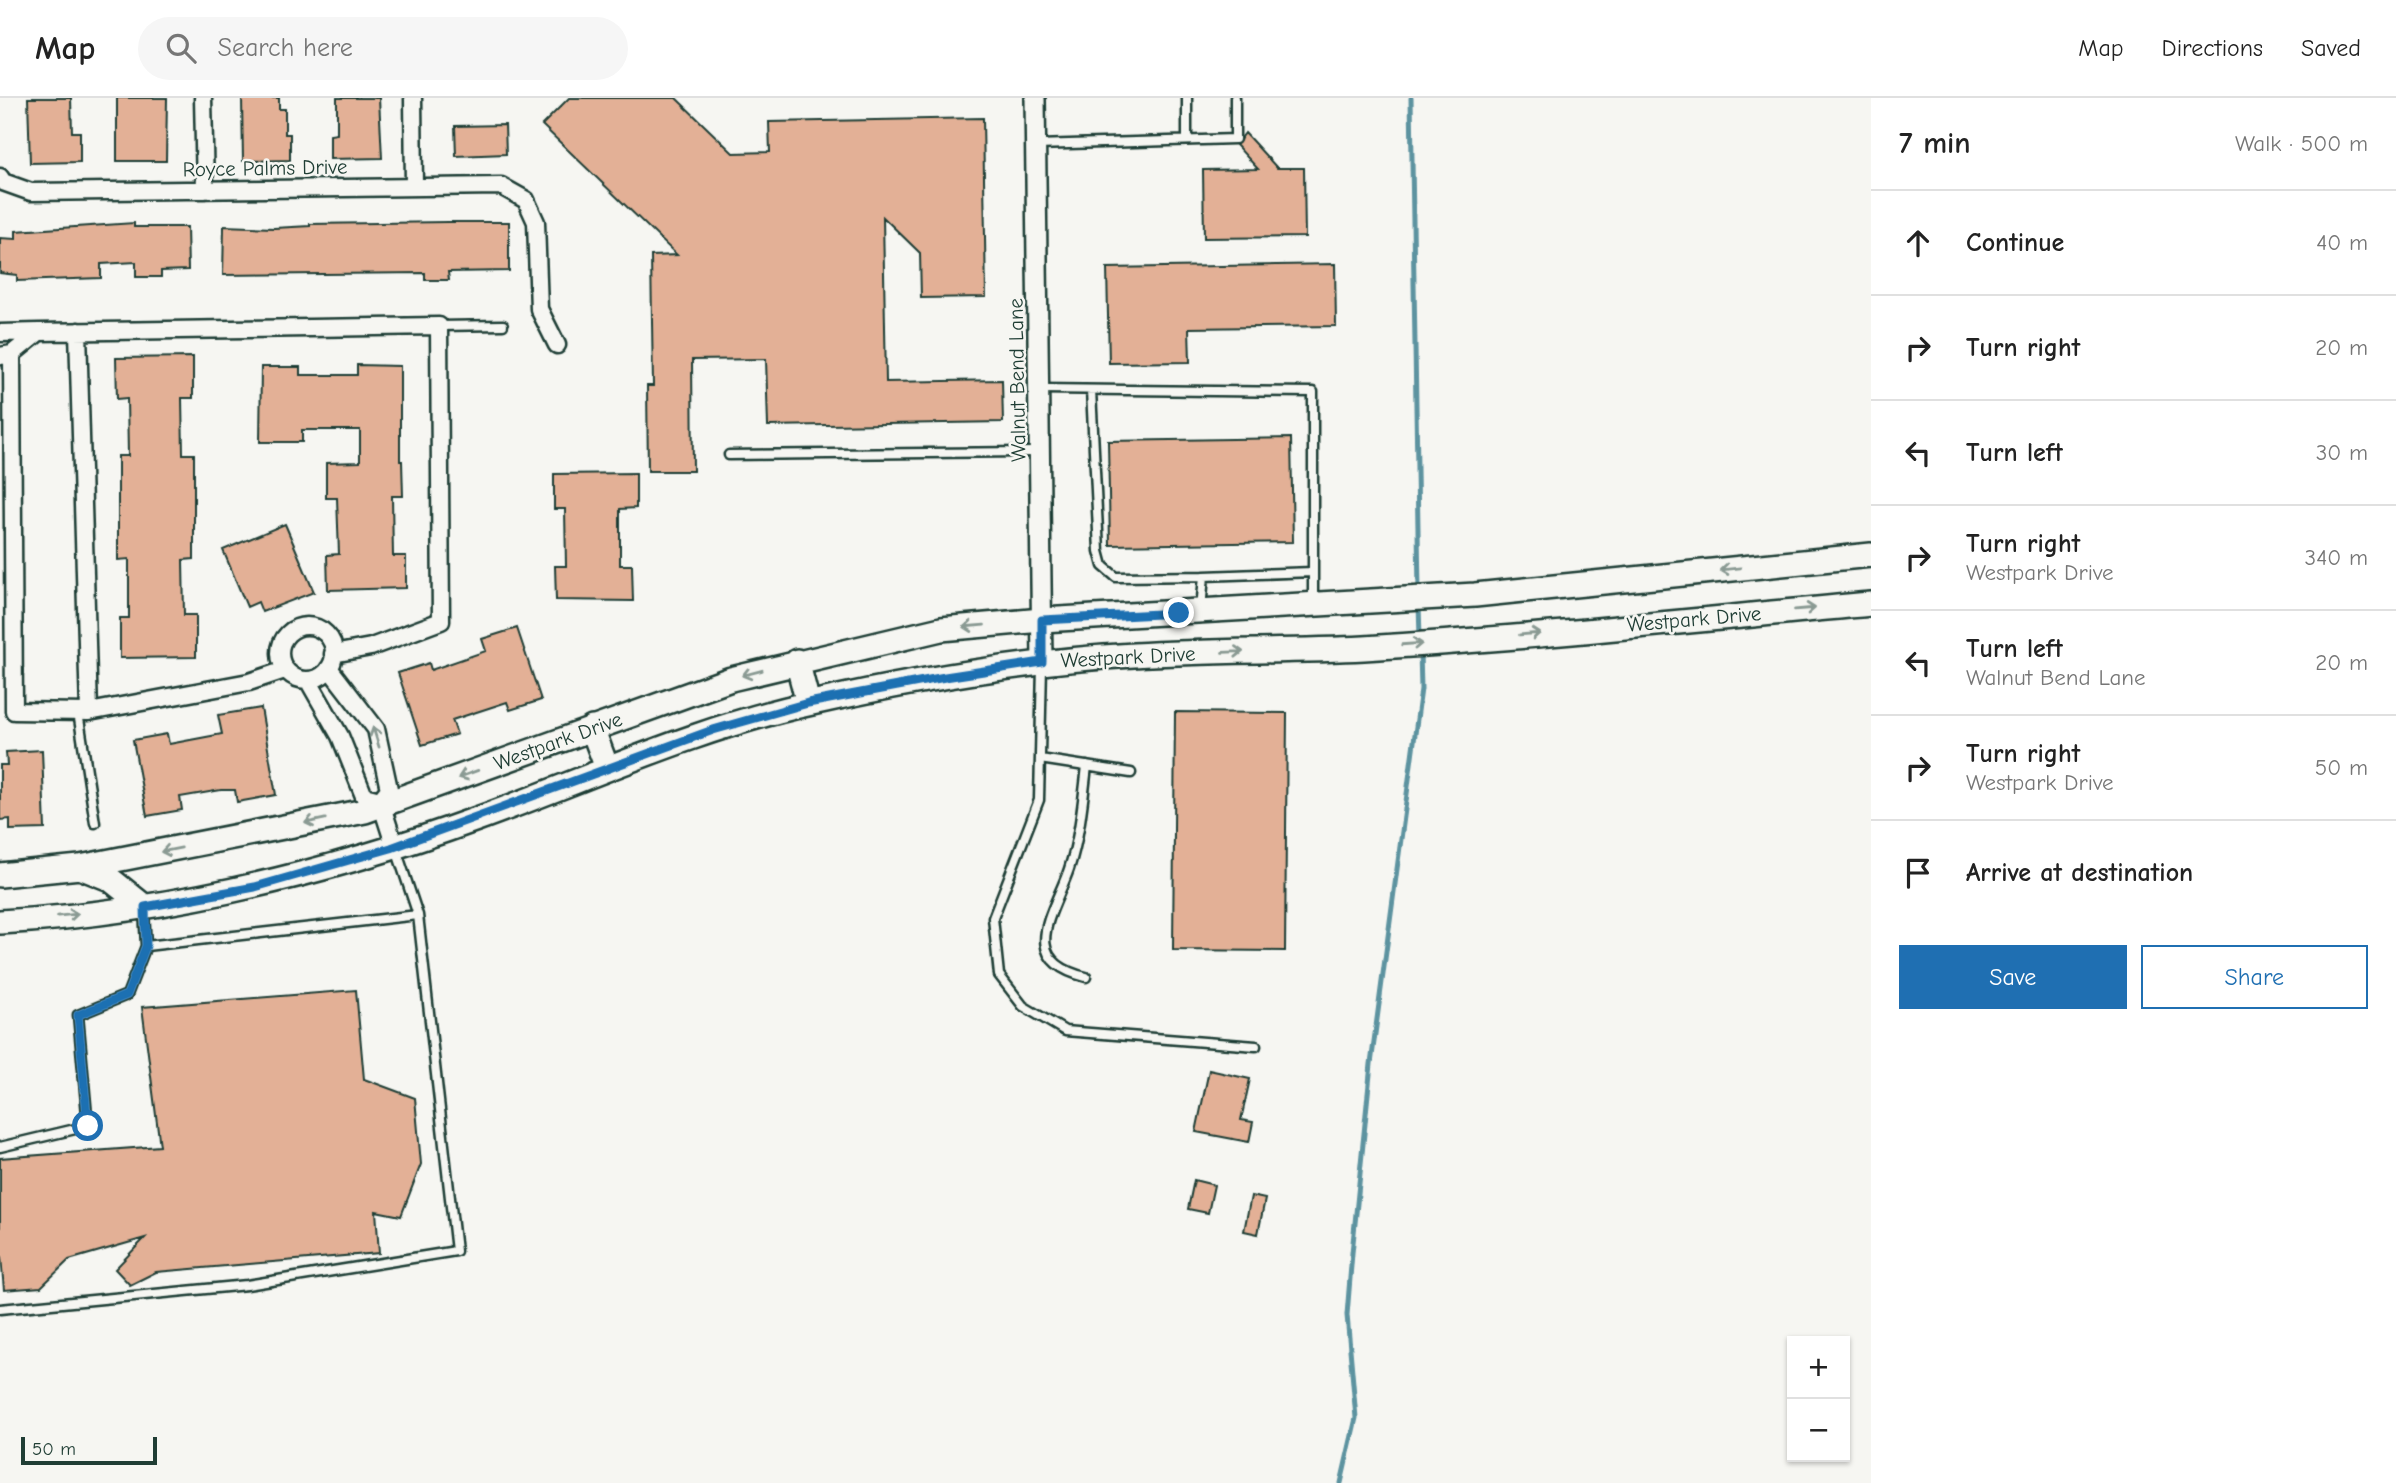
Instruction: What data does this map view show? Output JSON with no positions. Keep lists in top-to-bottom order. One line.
{"streets":{"main road":["Westpark Drive"],"street":["Royce Palms Drive","Walnut Bend Lane"]},"crossings":[["Walnut Bend Lane","Westpark Drive"]],"scale_bar":"50 m","page":{"header":"Map","search":"Search here","nav":["Map","Directions","Saved"],"heading":["7 min","Walk · 500 m"],"list":[["Continue","40 m"],["Turn right","20 m"],["Turn left","30 m"],["Turn right","Westpark Drive","340 m"],["Turn left","Walnut Bend Lane","20 m"],["Turn right","Westpark Drive","50 m"],"Arrive at destination"],"buttons":["Save","Share"],"map_buttons":["+","−"],"scale":"50 m"}}
